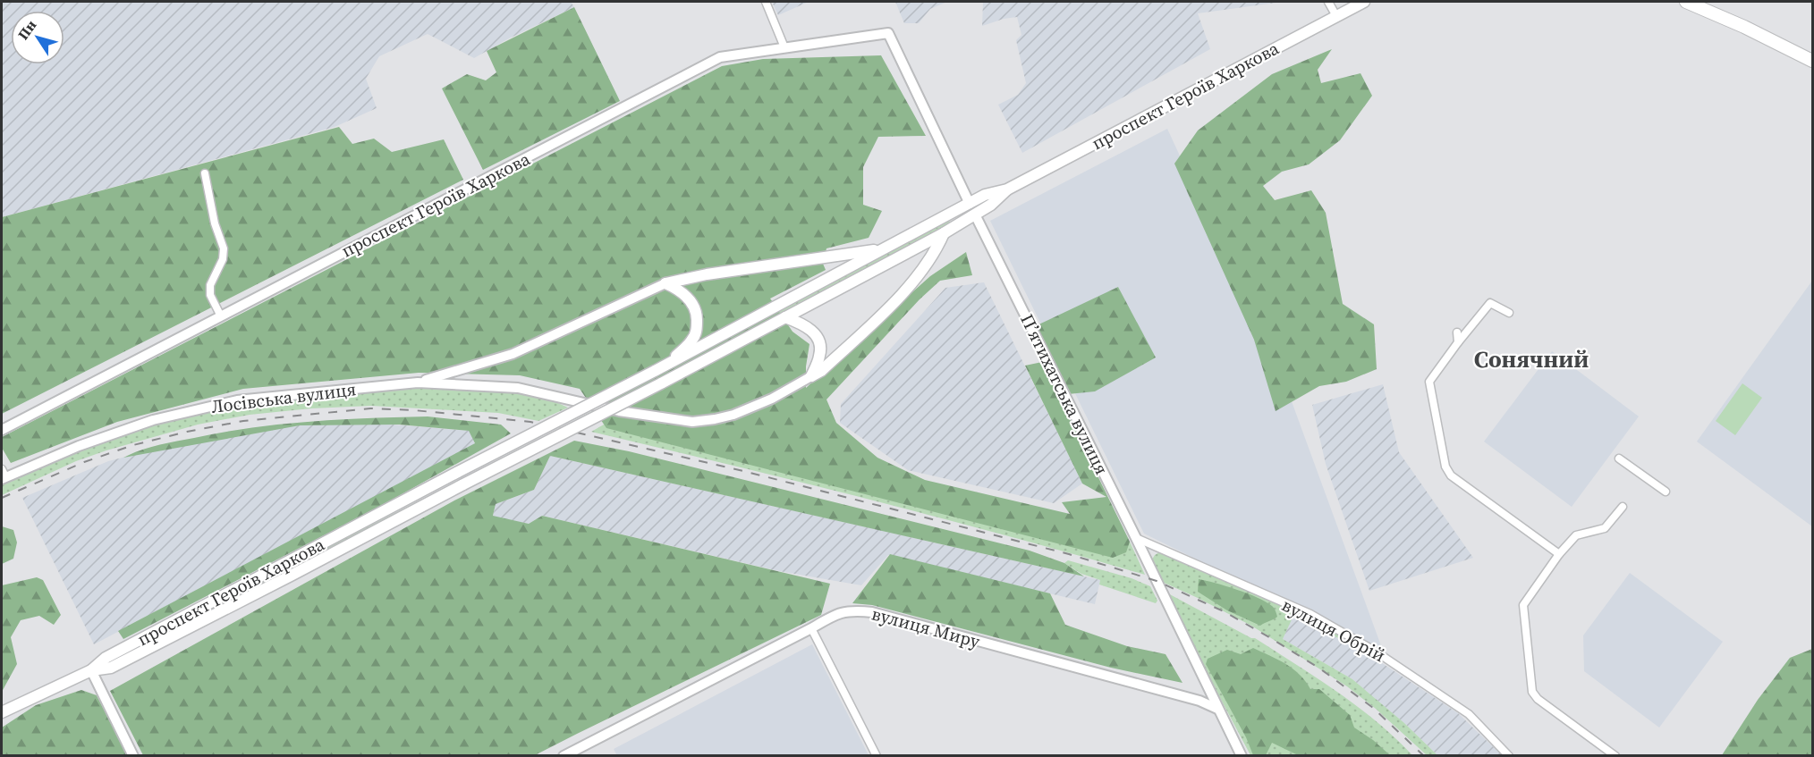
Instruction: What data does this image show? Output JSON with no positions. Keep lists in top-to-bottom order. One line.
{"streets":{"main road":["проспект Героїв Харкова"],"street":["П’ятихатська вулиця","Лосівська вулиця","вулиця Миру","вулиця Обрій"]},"crossings":[["проспект Героїв Харкова","П’ятихатська вулиця"],["П’ятихатська вулиця","вулиця Миру"],["П’ятихатська вулиця","вулиця Обрій"]],"districts":["Сонячний"],"north":"top left"}
